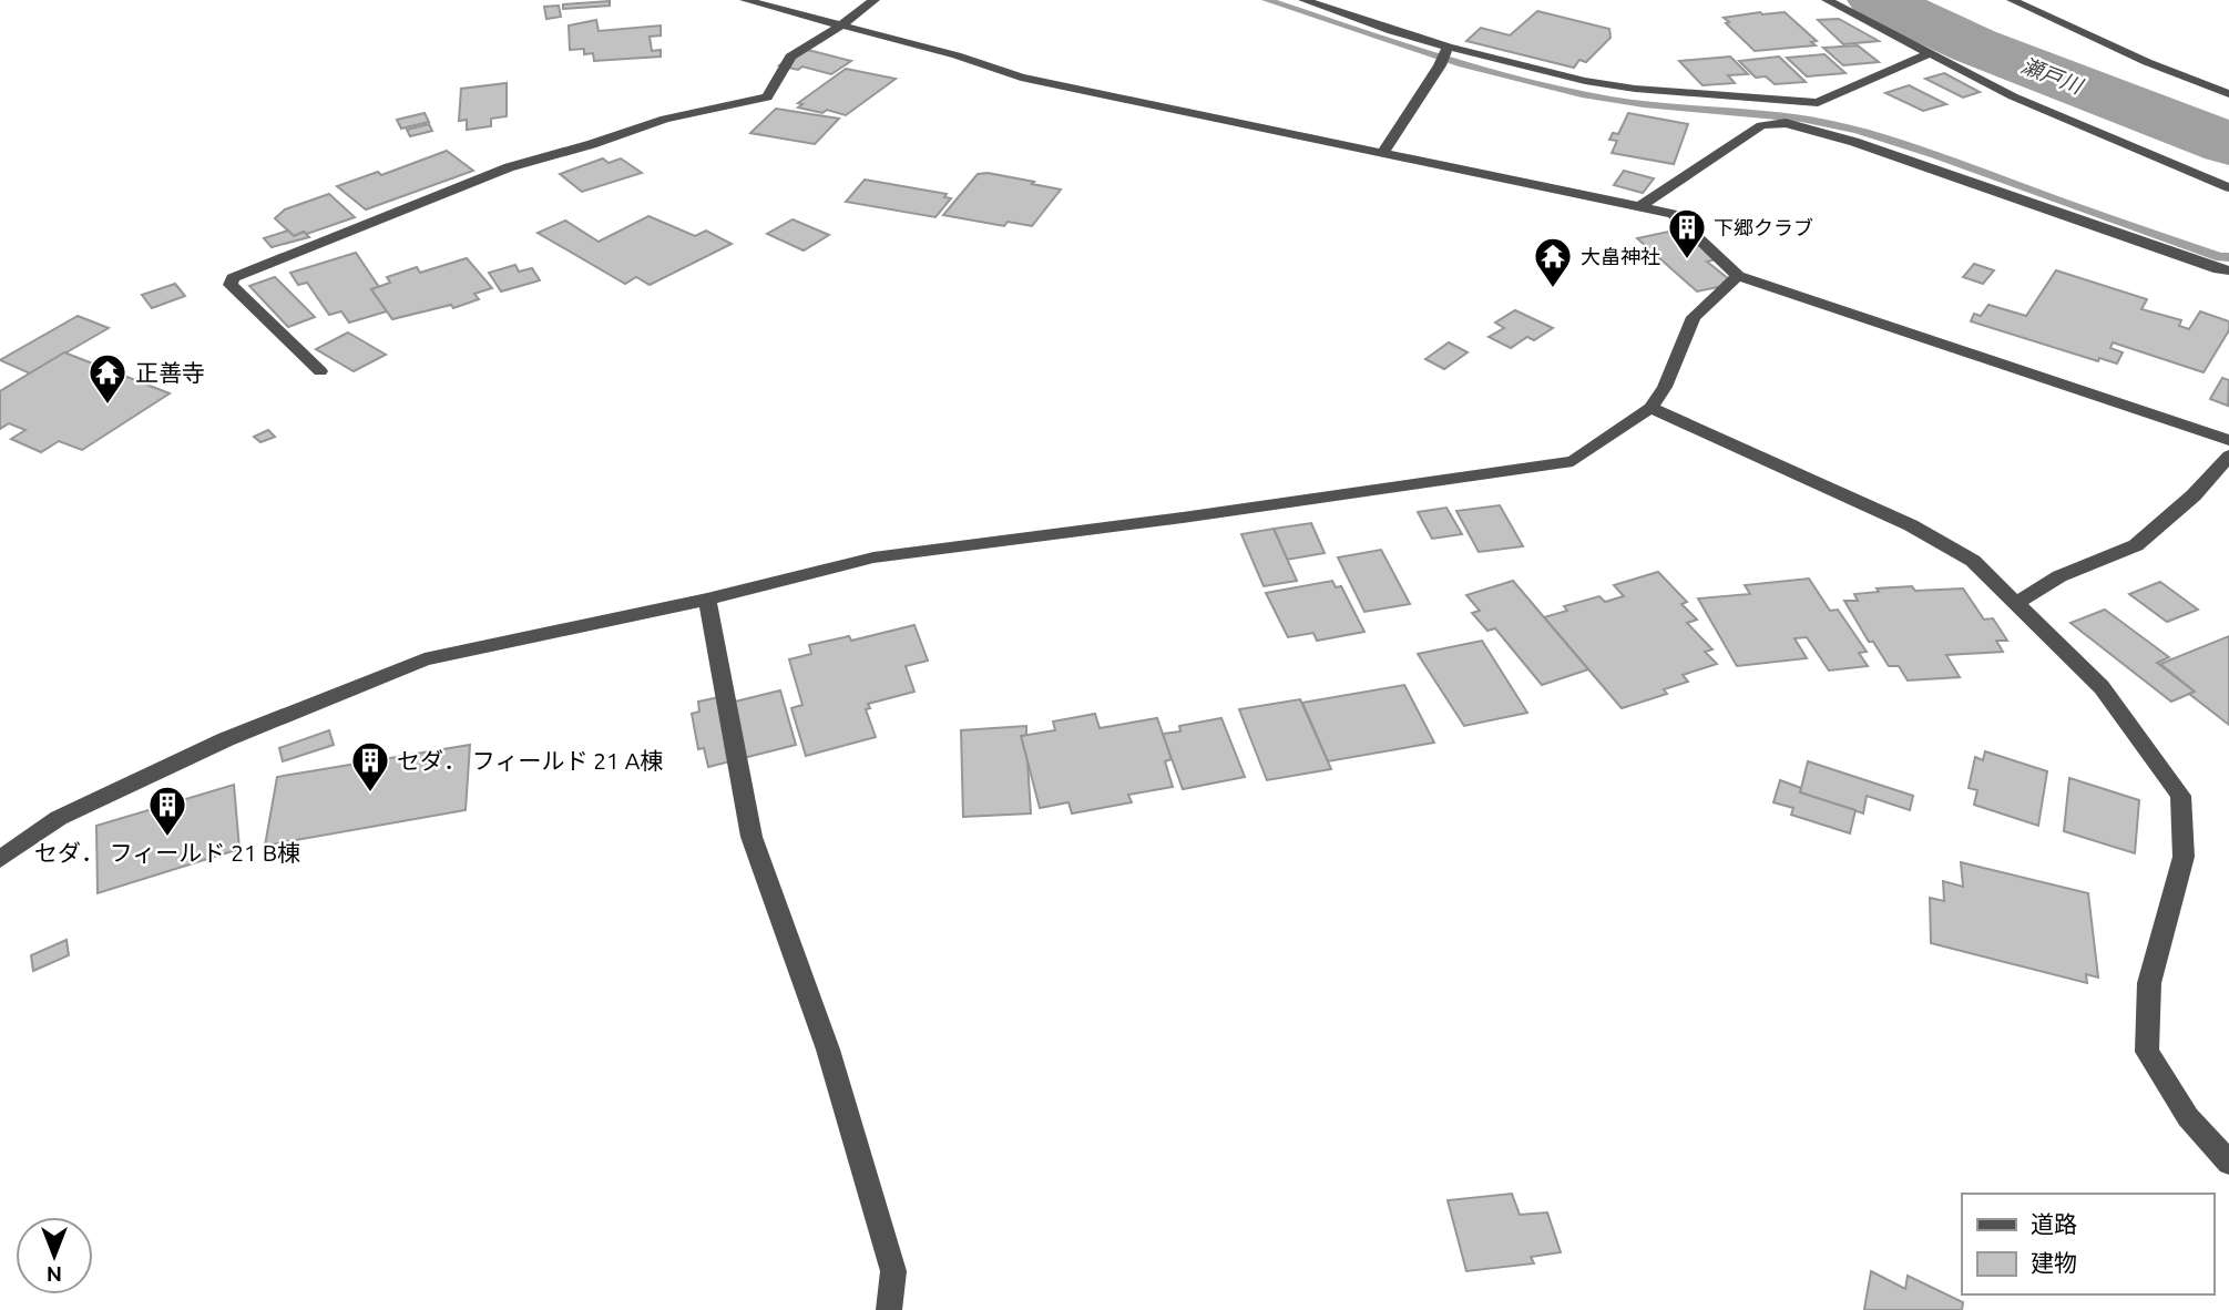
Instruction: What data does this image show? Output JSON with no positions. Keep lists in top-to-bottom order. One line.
{"water":["瀬戸川"],"places":{"building":["下郷クラブ","セダ． フィールド 21 A棟","セダ． フィールド 21 B棟"],"temple":["大畠神社","正善寺"]},"legend":["道路","建物"],"north":"bottom"}
